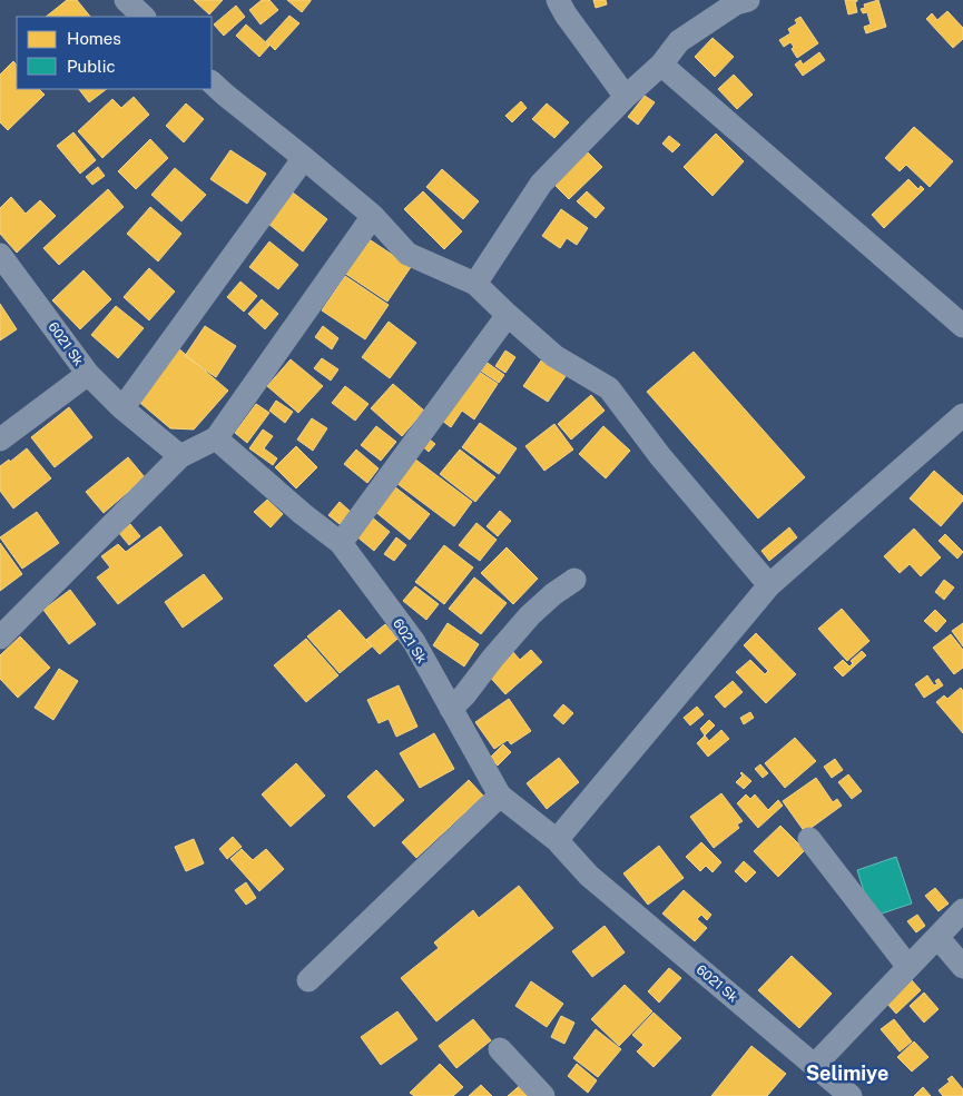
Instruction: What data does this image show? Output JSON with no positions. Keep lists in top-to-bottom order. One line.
{"streets":{"street":["6021 Sk"]},"districts":["Selimiye"],"legend":["Homes","Public"]}
